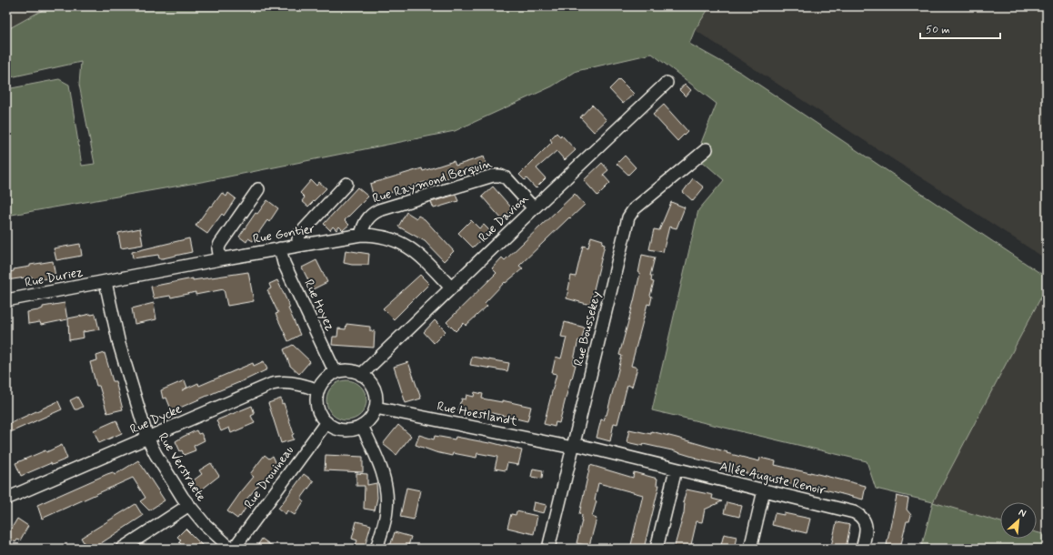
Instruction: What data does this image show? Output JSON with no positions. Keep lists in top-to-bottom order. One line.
{"streets":{"street":["Rue Raymond Berquin","Rue Davion","Rue Gontier","Rue Duriez","Rue Hoyez","Rue Boussekey","Rue Hoestlandt","Rue Dycke","Rue Verstraete","Rue Drouineau","Allée Auguste Renoir"]},"crossings":[["Rue Raymond Berquin","Rue Davion"],["Rue Raymond Berquin","Rue Gontier"],["Rue Davion","Rue Gontier"],["Rue Davion","Rue Hoyez"],["Rue Davion","Rue Hoestlandt"],["Rue Davion","Rue Dycke"],["Rue Davion","Rue Drouineau"],["Rue Gontier","Rue Duriez"],["Rue Gontier","Rue Hoyez"],["Rue Gontier","Rue Verstraete"],["Rue Duriez","Rue Verstraete"],["Rue Hoyez","Rue Hoestlandt"],["Rue Hoyez","Rue Dycke"],["Rue Hoyez","Rue Drouineau"],["Rue Boussekey","Rue Hoestlandt"],["Rue Hoestlandt","Rue Dycke"],["Rue Hoestlandt","Rue Drouineau"],["Rue Hoestlandt","Allée Auguste Renoir"],["Rue Dycke","Rue Verstraete"],["Rue Dycke","Rue Drouineau"]],"scale_bar":"50 m","north":"top right"}
